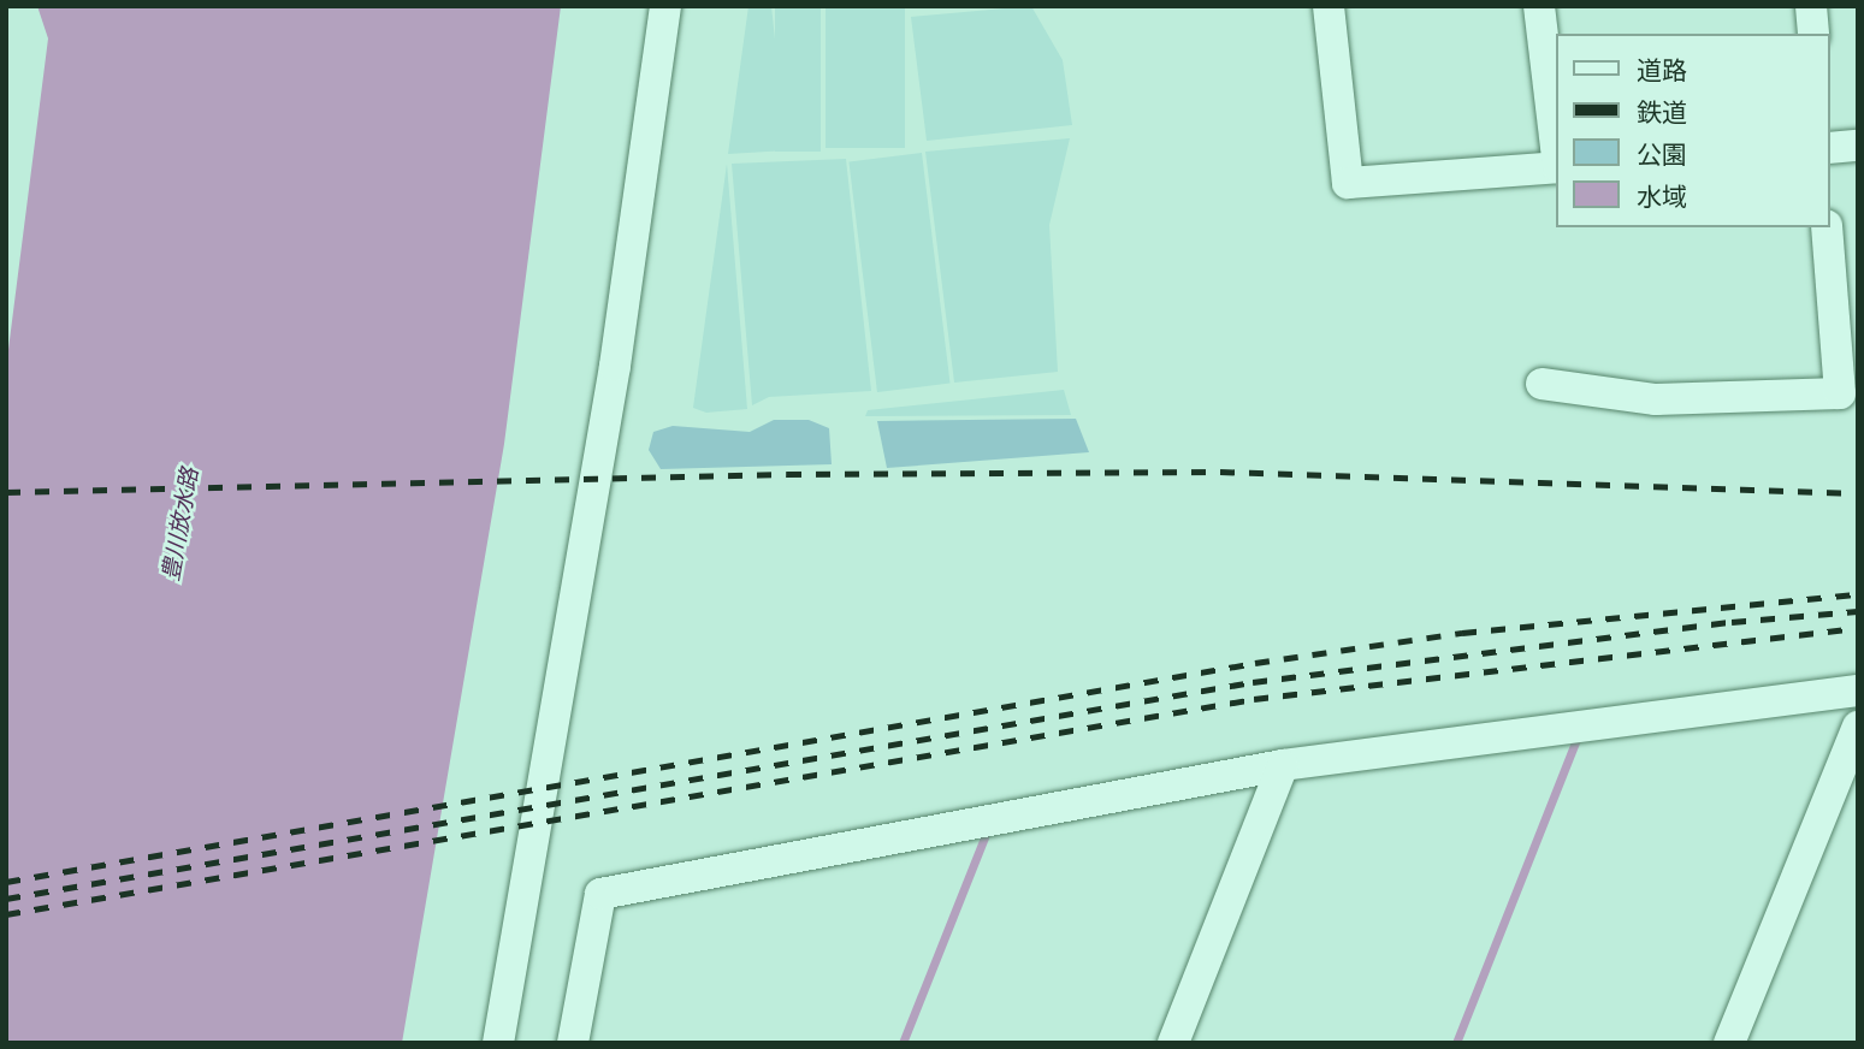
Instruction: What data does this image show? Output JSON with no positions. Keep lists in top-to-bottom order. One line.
{"water":["豊川放水路"],"legend":["道路","鉄道","公園","水域"]}
